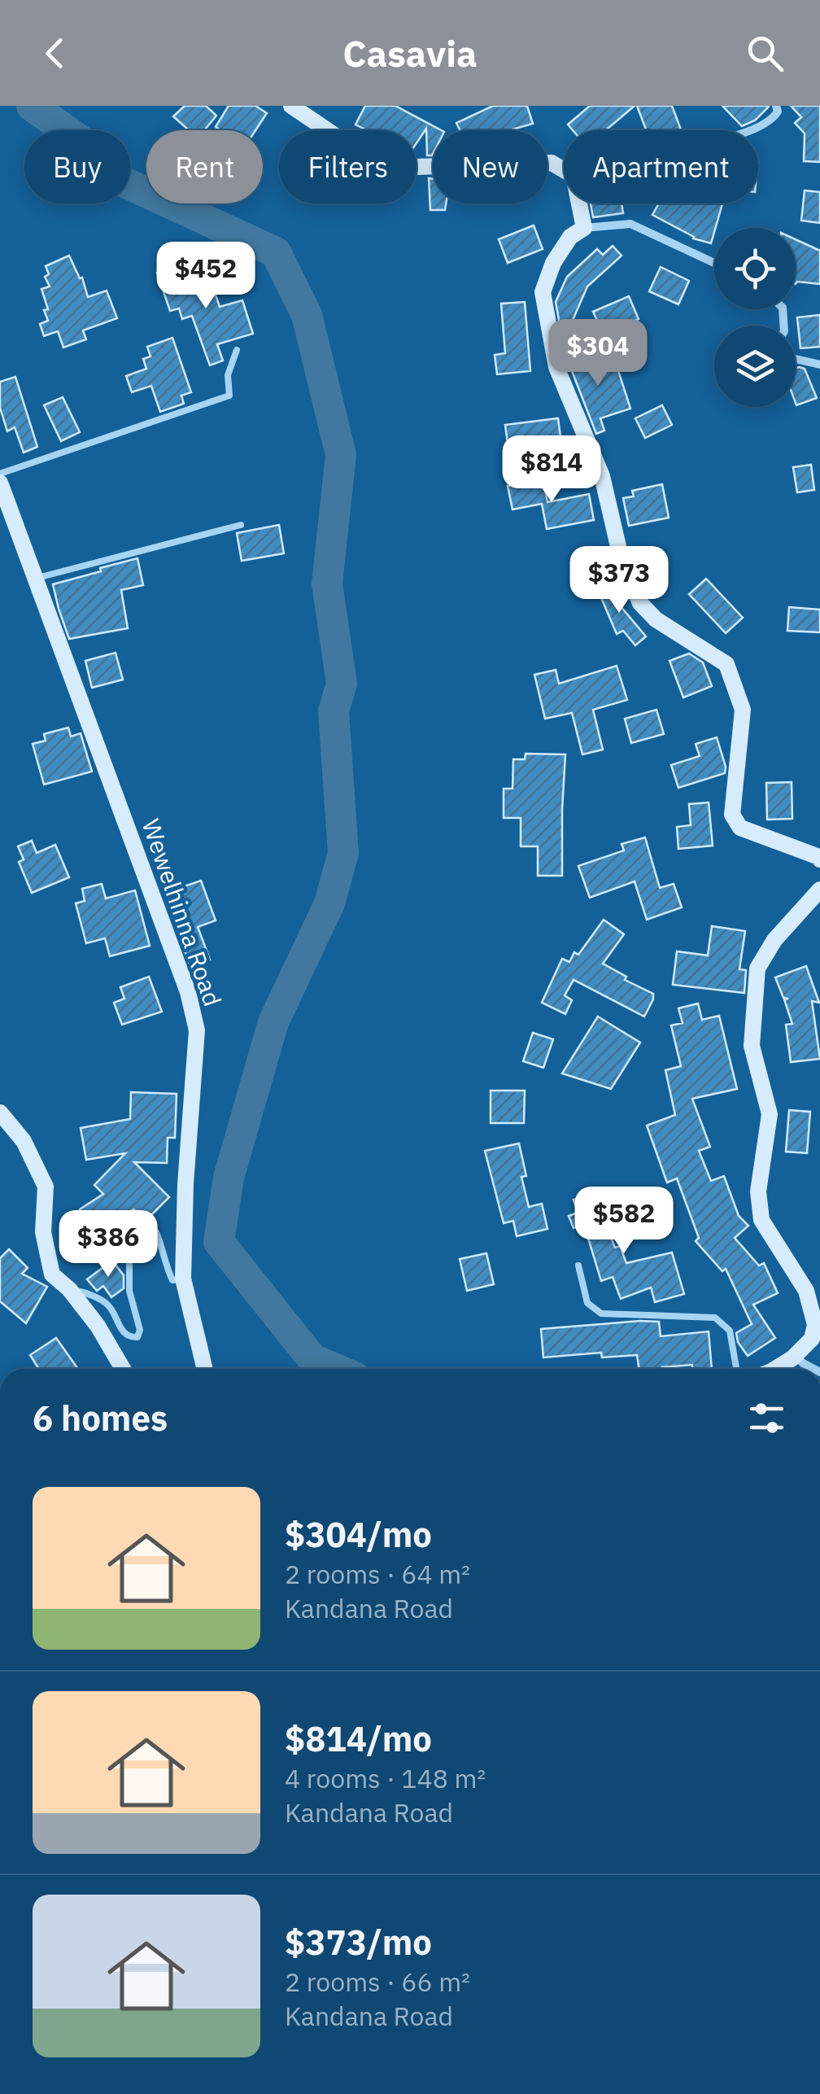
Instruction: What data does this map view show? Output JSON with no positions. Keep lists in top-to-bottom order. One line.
{"streets":{"street":["Wewelhinna Road"]},"page":{"header":"Casavia","chip":["Buy","Rent","Filters","New","Apartment"],"price":["$452","$304","$814","$373","$582","$386"],"heading":"6 homes","list":[{"name":"$304/mo","note":"2 rooms · 64 m² · Kandana Road"},{"name":"$814/mo","note":"4 rooms · 148 m² · Kandana Road"},{"name":"$373/mo","note":"2 rooms · 66 m² · Kandana Road"}]}}
